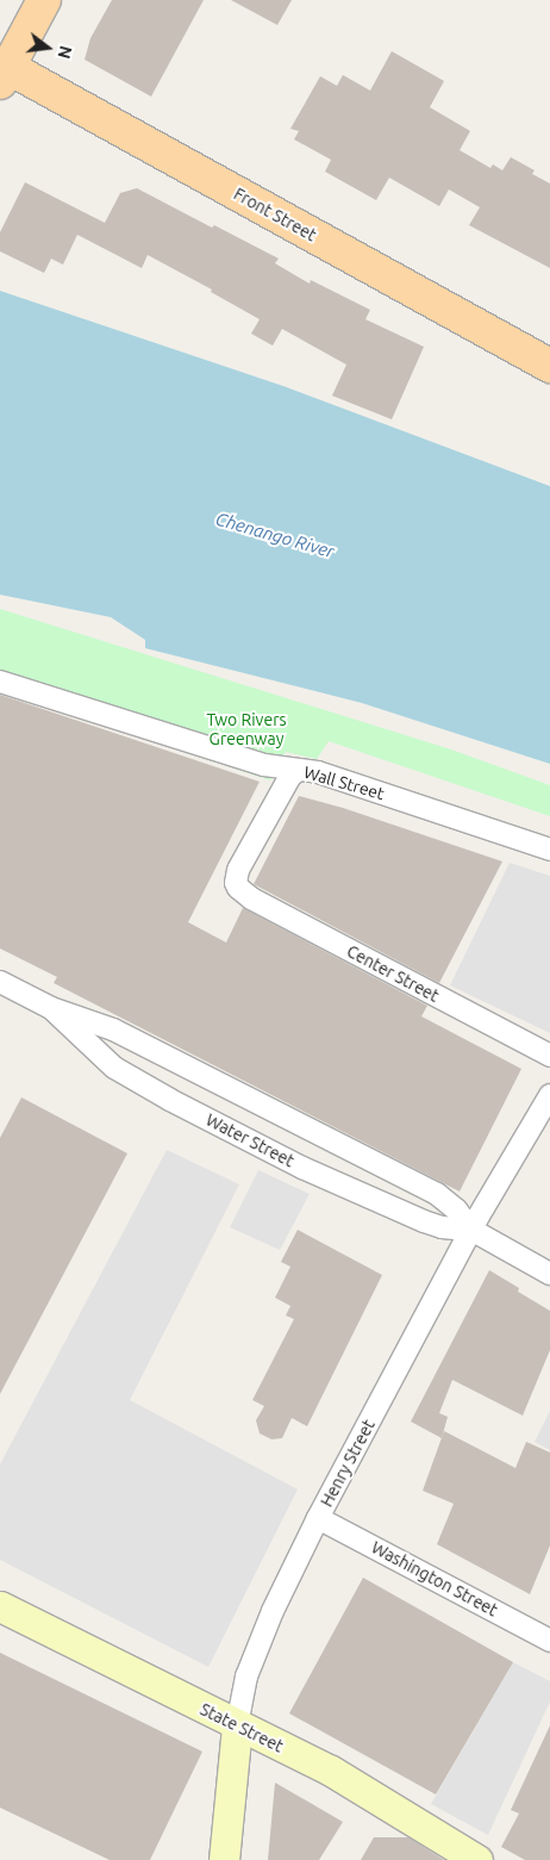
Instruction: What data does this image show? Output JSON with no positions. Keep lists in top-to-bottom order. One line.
{"streets":{"main road":["Front Street"],"street":["Wall Street","Center Street","Water Street","Henry Street","Washington Street","State Street"]},"crossings":[["Wall Street","Center Street"],["Water Street","Henry Street"],["Henry Street","Washington Street"],["Henry Street","State Street"]],"water":["Chenango River"],"parks":["Two Rivers Greenway"],"north":"right"}
